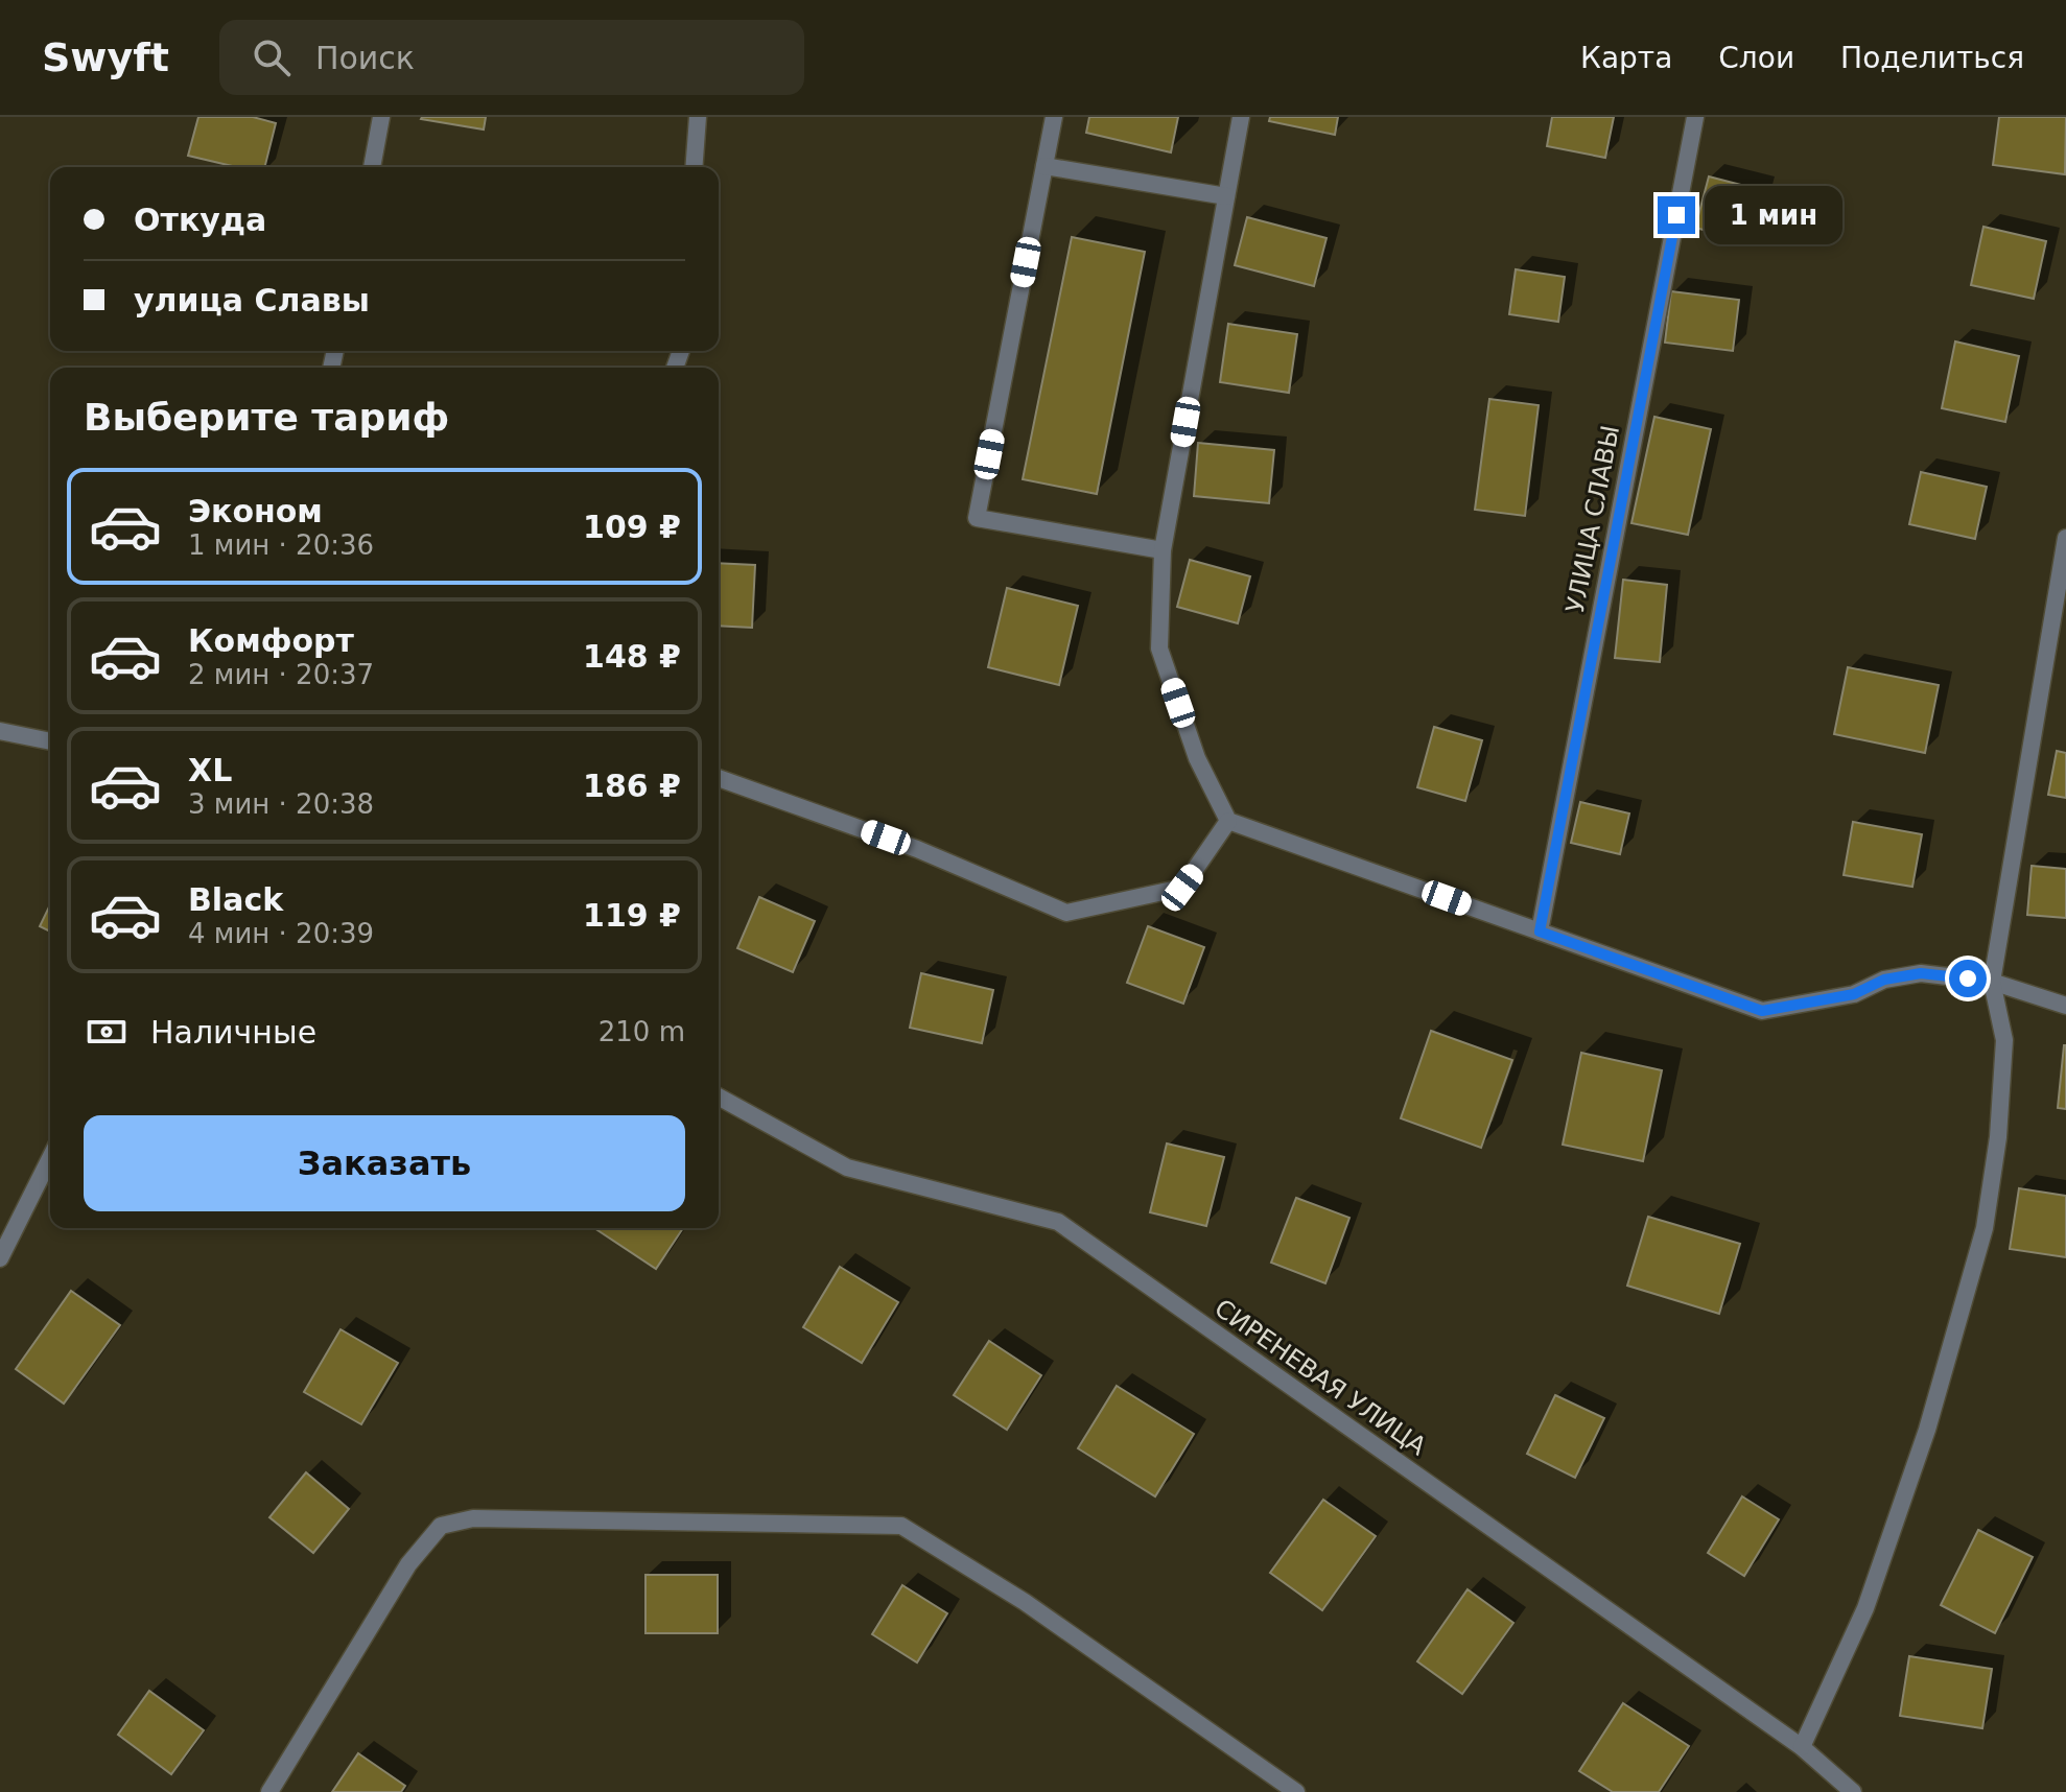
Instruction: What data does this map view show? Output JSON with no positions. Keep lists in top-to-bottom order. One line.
{"streets":{"street":["УЛИЦА СЛАВЫ","СИРЕНЕВАЯ УЛИЦА"]},"page":{"header":"Swyft","search":"Поиск","nav":["Карта","Слои","Поделиться"],"banner":["Откуда","улица Славы"],"bubble":"1 мин","heading":"Выберите тариф","list":[{"name":"Эконом","note":"1 мин · 20:36","value":"109 ₽"},{"name":"Комфорт","note":"2 мин · 20:37","value":"148 ₽"},{"name":"XL","note":"3 мин · 20:38","value":"186 ₽"},{"name":"Black","note":"4 мин · 20:39","value":"119 ₽"}],"pay":["Наличные","210 m"],"buttons":"Заказать"}}
